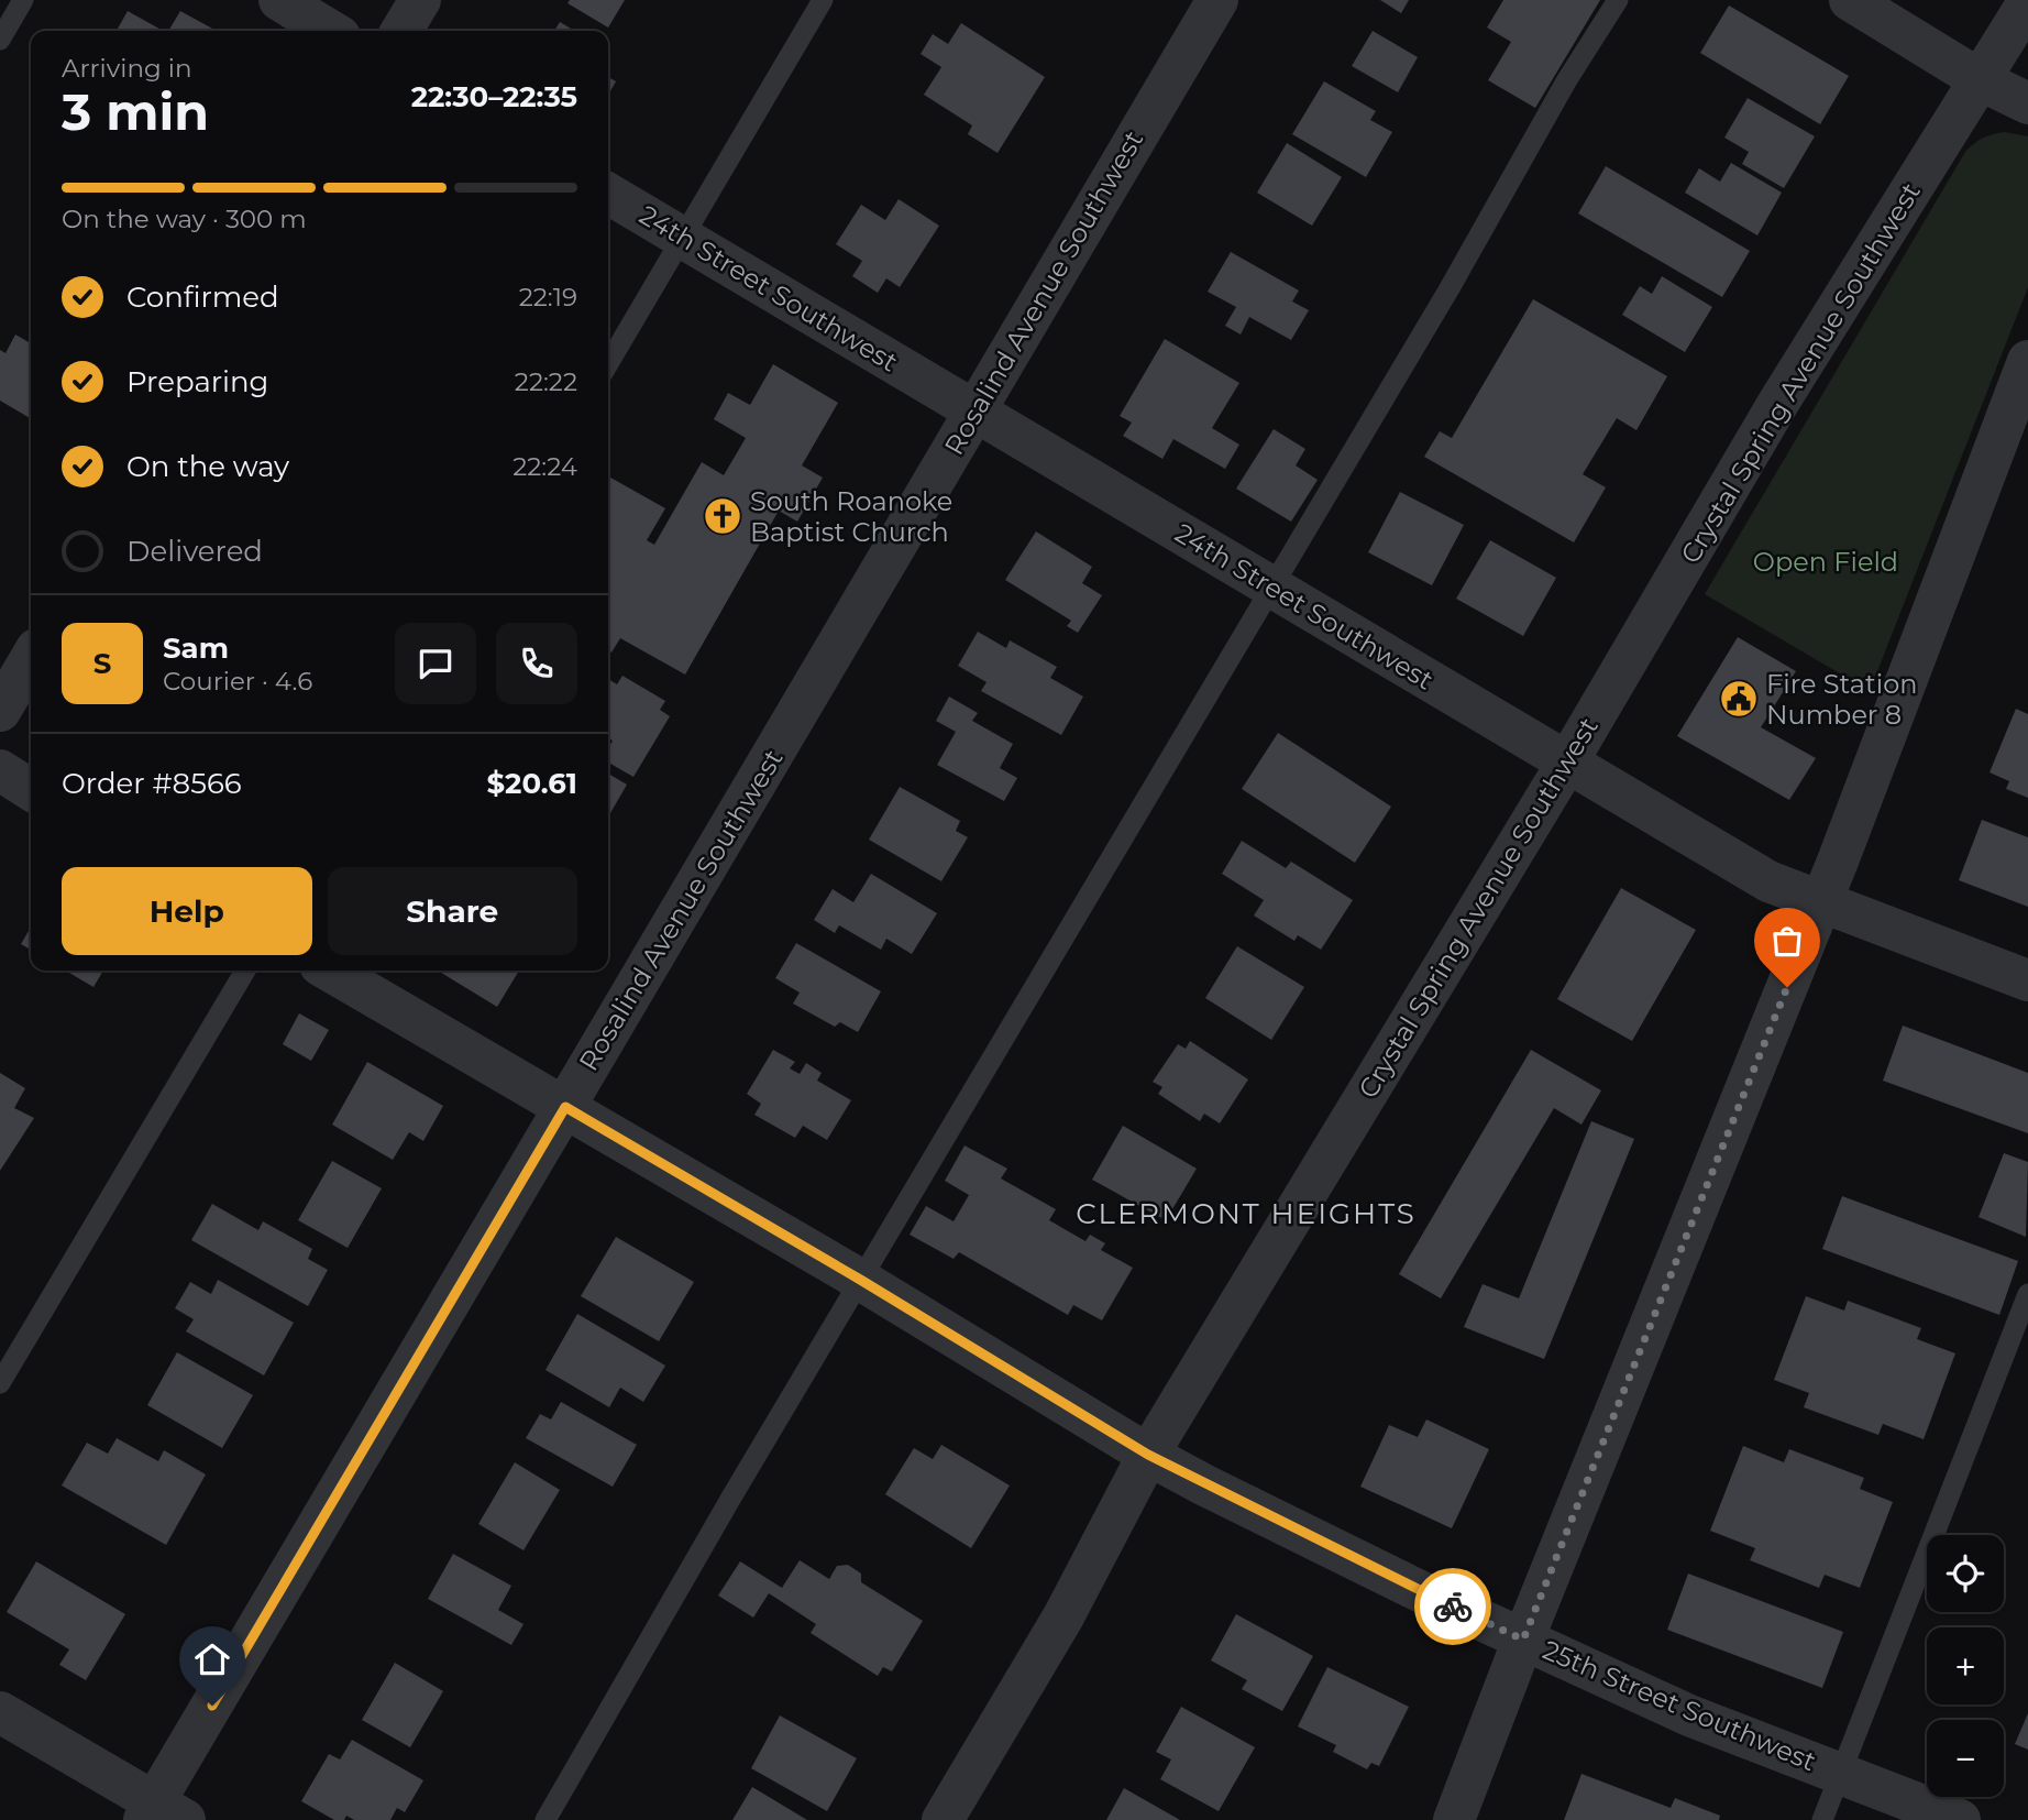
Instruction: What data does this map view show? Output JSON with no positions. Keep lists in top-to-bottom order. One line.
{"streets":{"street":["24th Street Southwest","Rosalind Avenue Southwest","Crystal Spring Avenue Southwest","25th Street Southwest"]},"crossings":[["24th Street Southwest","Rosalind Avenue Southwest"],["24th Street Southwest","Crystal Spring Avenue Southwest"],["Rosalind Avenue Southwest","25th Street Southwest"],["Crystal Spring Avenue Southwest","25th Street Southwest"]],"districts":["CLERMONT HEIGHTS"],"parks":["Open Field"],"places":{"church":["South Roanoke Baptist Church"],"public building":["Fire Station Number 8"]},"page":{"heading":["3 min","Arriving in","22:30–22:35"],"panel":["Sam","Courier · 4.6","Order #8566","$20.61"],"bar":"On the way · 300 m","list":[["Confirmed","22:19"],["Preparing","22:22"],["On the way","22:24"],"Delivered"],"round":"S","buttons":["Help","Share"],"map_buttons":["+","−"]}}
